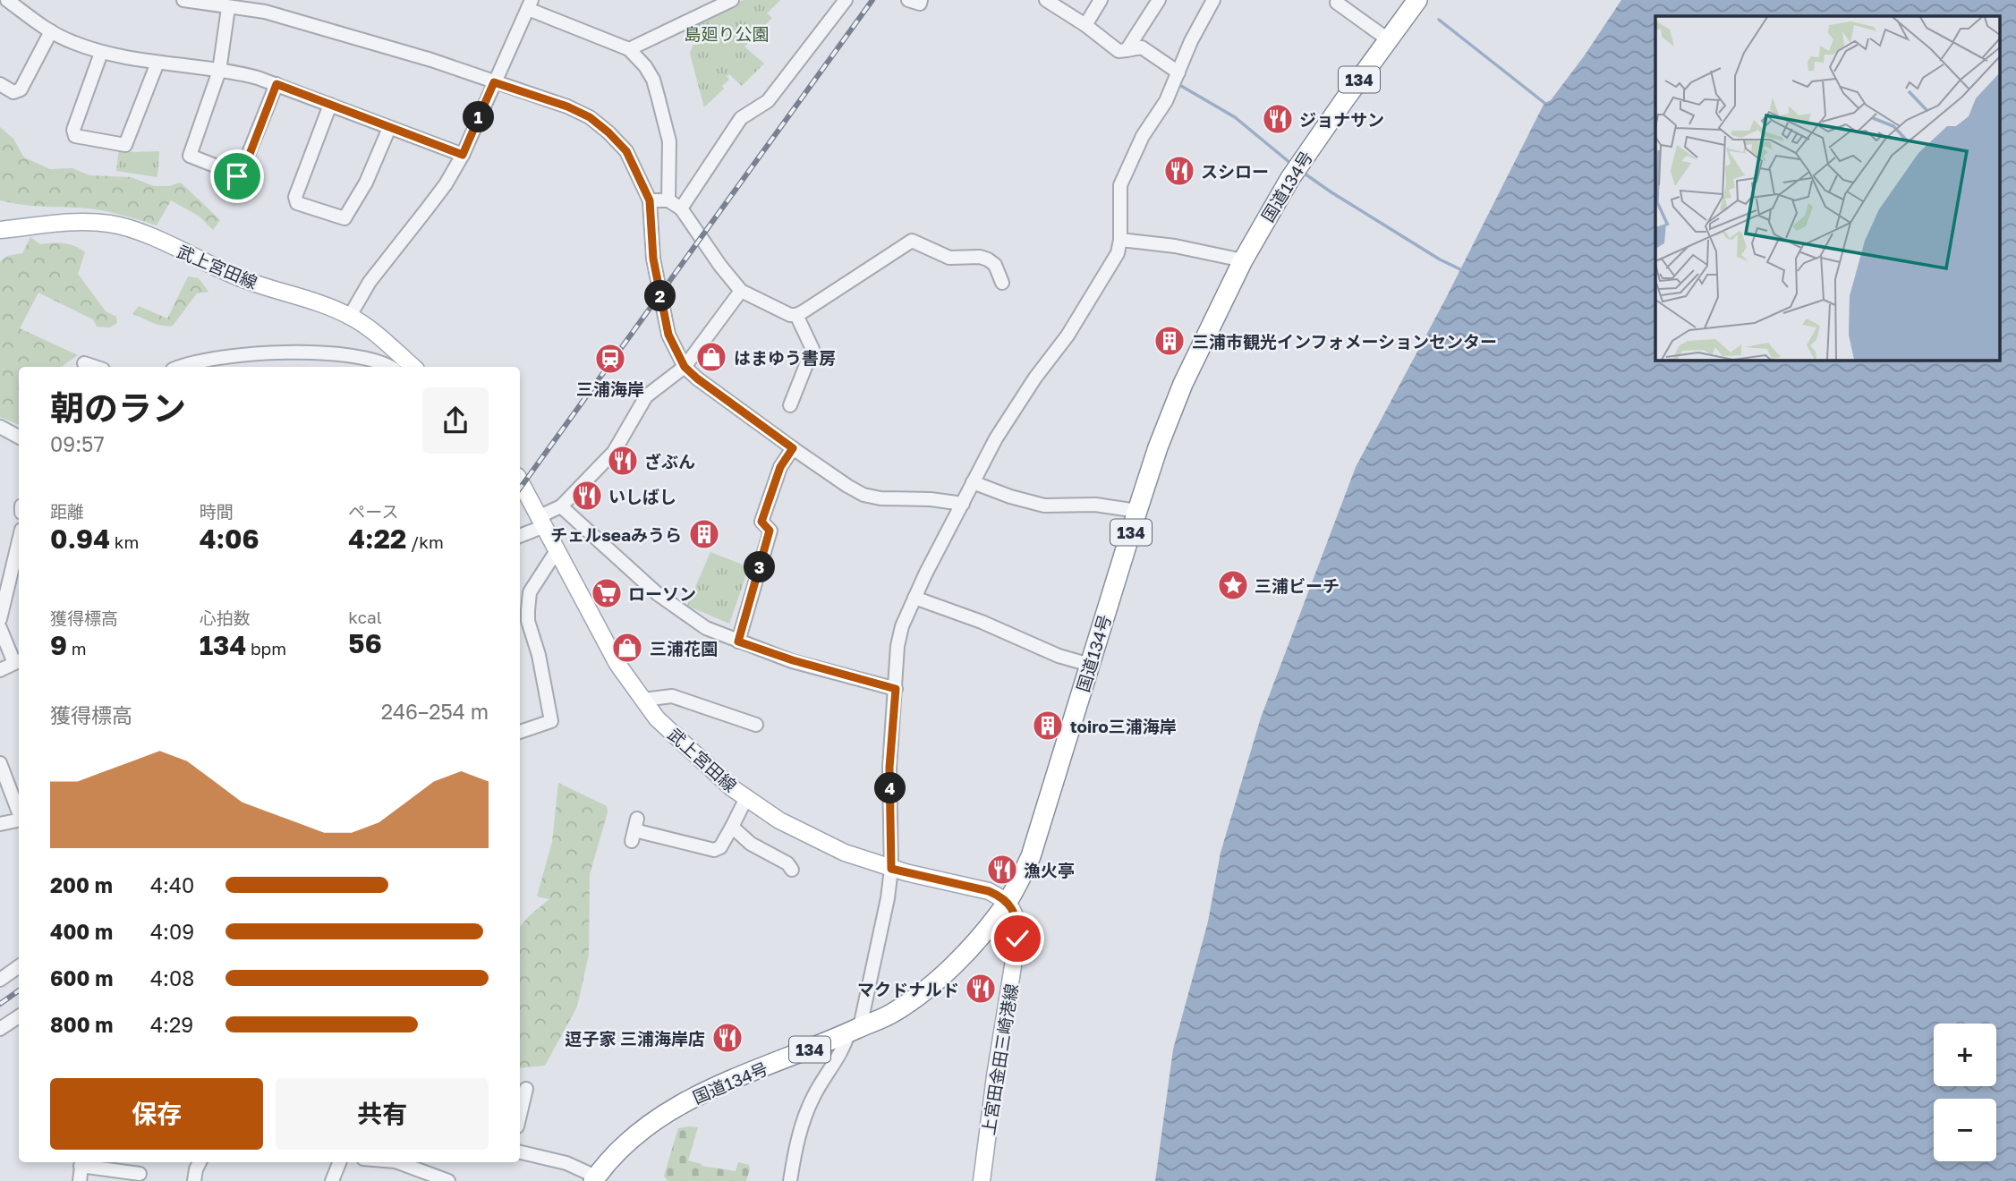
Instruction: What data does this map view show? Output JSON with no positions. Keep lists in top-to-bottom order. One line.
{"streets":{"highway":["134","国道134号"],"main road":["武上宮田線","上宮田金田三崎港線"]},"crossings":[["国道134号","武上宮田線"],["国道134号","上宮田金田三崎港線"],["武上宮田線","上宮田金田三崎港線"]],"parks":["島廻り公園"],"places":{"restaurant":["ジョナサン","スシロー","ざぶん","いしばし","漁火亭","マクドナルド","逗子家 三浦海岸店"],"building":["三浦市観光インフォメーションセンター","チェルseaみうら","toiro三浦海岸"],"shop":["はまゆう書房","三浦花園"],"station":["三浦海岸"],"place":["三浦ビーチ"],"supermarket":["ローソン"]},"page":{"pins":["1","2","3","4"],"heading":["朝のラン","09:57"],"stats":[["距離","0.94 km"],["時間","4:06"],["ペース","4:22 /km"],["獲得標高","9 m"],["心拍数","134 bpm"],["kcal","56"]],"chart":["獲得標高","246–254 m"],"list":[{"name":"200 m","note":"4:40"},{"name":"400 m","note":"4:09"},{"name":"600 m","note":"4:08"},{"name":"800 m","note":"4:29"}],"map_buttons":["+","−"],"buttons":["保存","共有"]}}
